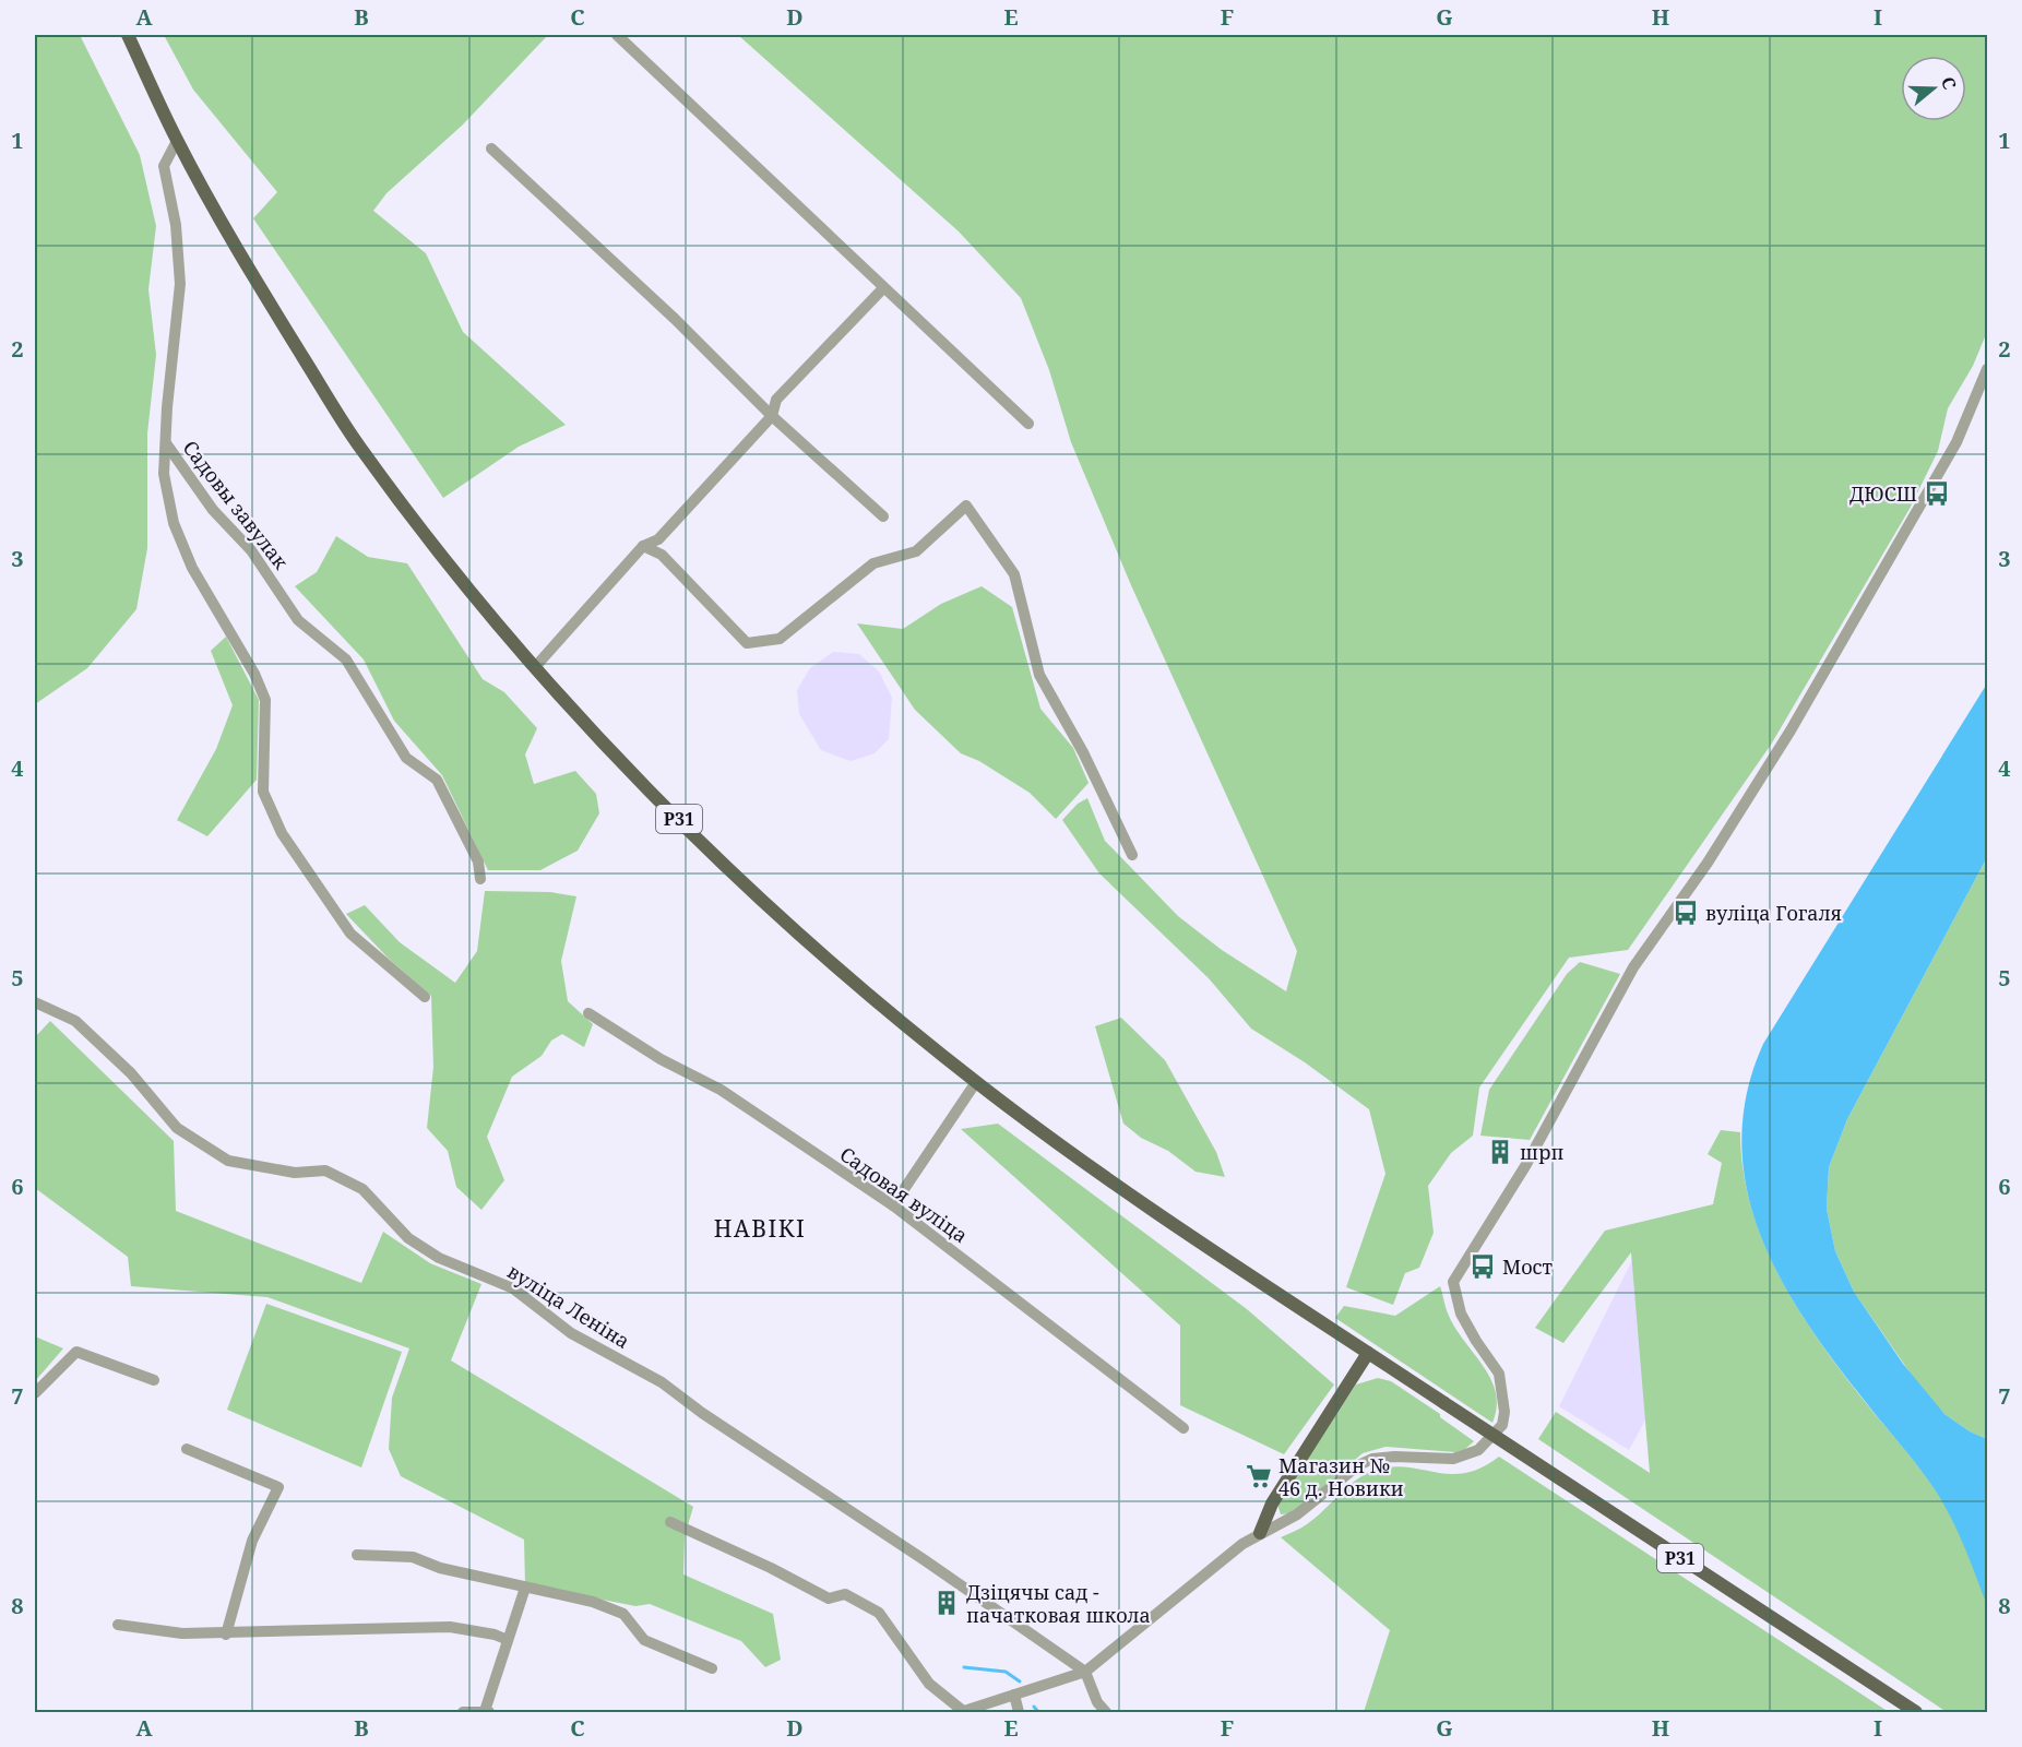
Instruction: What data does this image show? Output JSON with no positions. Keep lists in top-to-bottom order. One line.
{"streets":{"main road":["Р31"],"street":["Садовы завулак","Садовая вуліца","вуліца Леніна"]},"districts":["НАВІКІ"],"places":{"bus stop":["ДЮСШ","вуліца Гогаля","Мост"],"building":["шрп","Дзіцячы сад - пачатковая школа"],"supermarket":["Магазин № 46 д. Новики"]},"north":"right","grid":{"columns":["A","B","C","D","E","F","G","H","I"],"rows":["1","2","3","4","5","6","7","8"]}}
